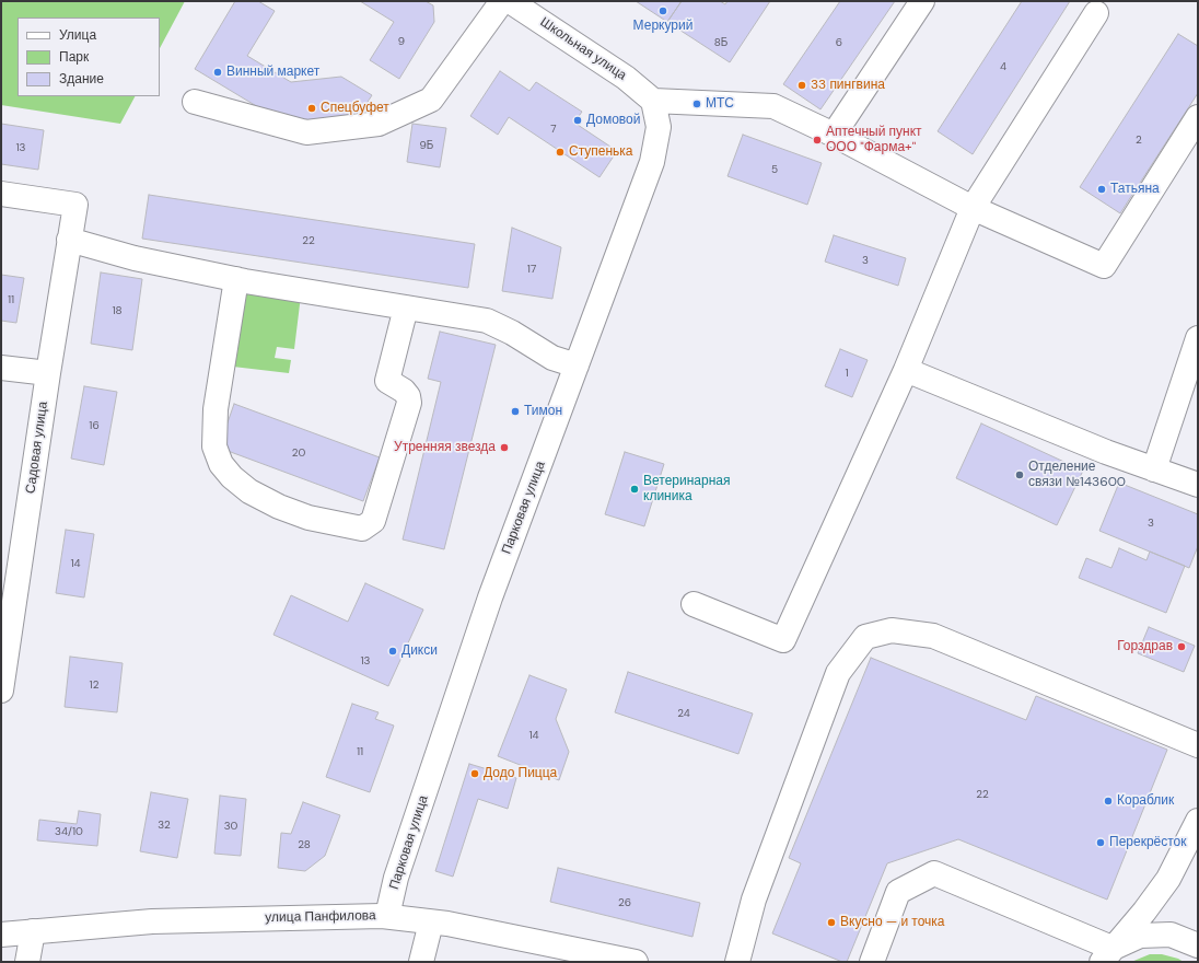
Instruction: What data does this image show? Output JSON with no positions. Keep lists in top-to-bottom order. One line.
{"streets":{"street":["Школьная улица","Садовая улица","Парковая улица","улица Панфилова"]},"crossings":[["Школьная улица","Парковая улица"],["Парковая улица","улица Панфилова"]],"places":["Меркурий","Винный маркет","33 пингвина","МТС","Спецбуфет","Домовой","Аптечный пункт ООО \"Фарма+\"","Ступенька","Татьяна","Тимон","Утренняя звезда","Отделение связи №143600","Ветеринарная клиника","Горздрав","Дикси","Додо Пицца","Кораблик","Перекрёсток","Вкусно — и точка"],"house_numbers":["9","8Б","6","4","7","2","9Б","13","5","22","3","17","11","18","1","16","20","3","14","13","12","24","14","11","22","32","30","34/10","28","26"],"legend":["Улица","Парк","Здание"]}
